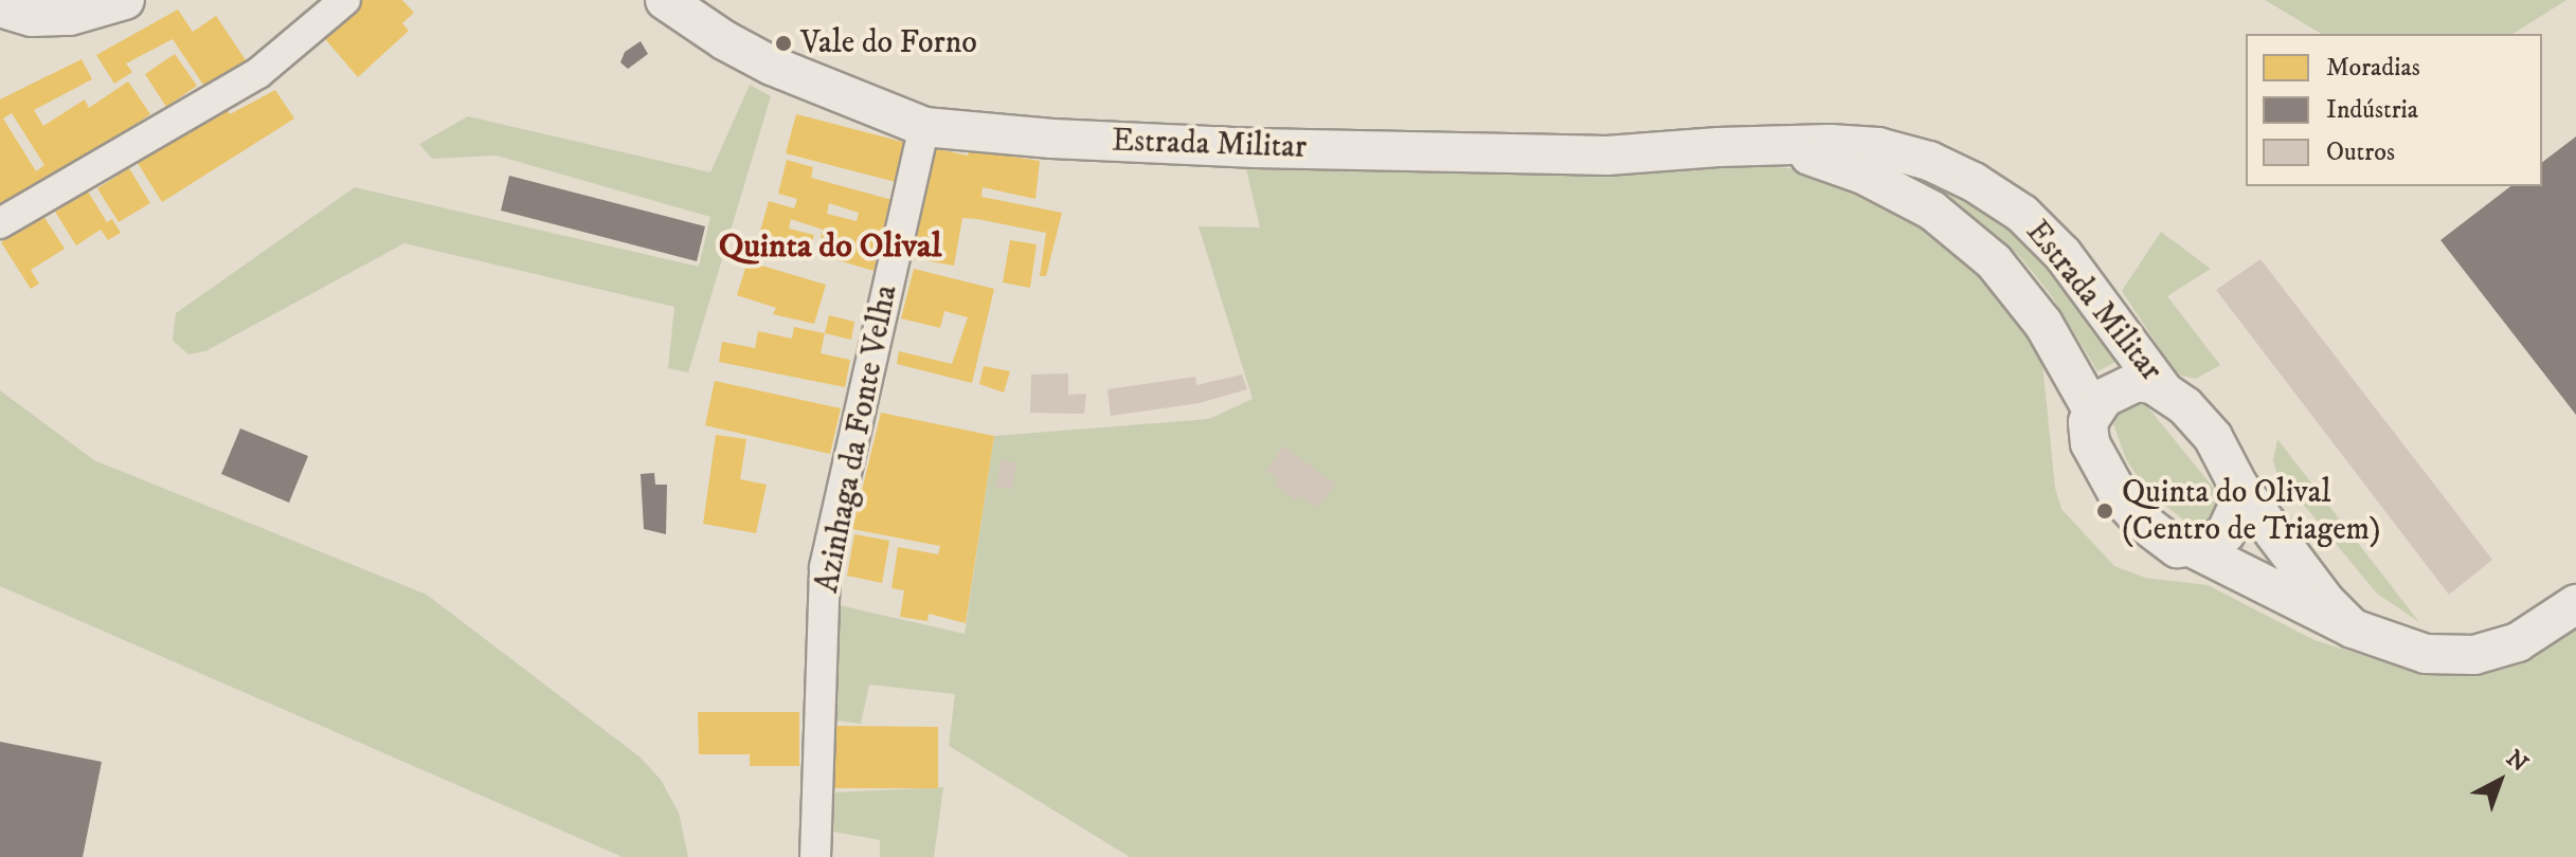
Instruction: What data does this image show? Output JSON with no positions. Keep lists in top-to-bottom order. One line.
{"streets":{"street":["Estrada Militar","Azinhaga da Fonte Velha"]},"crossings":[["Estrada Militar","Azinhaga da Fonte Velha"]],"districts":["Quinta do Olival"],"places":["Vale do Forno","Quinta do Olival (Centro de Triagem)"],"legend":["Moradias","Indústria","Outros"],"north":"top right"}
